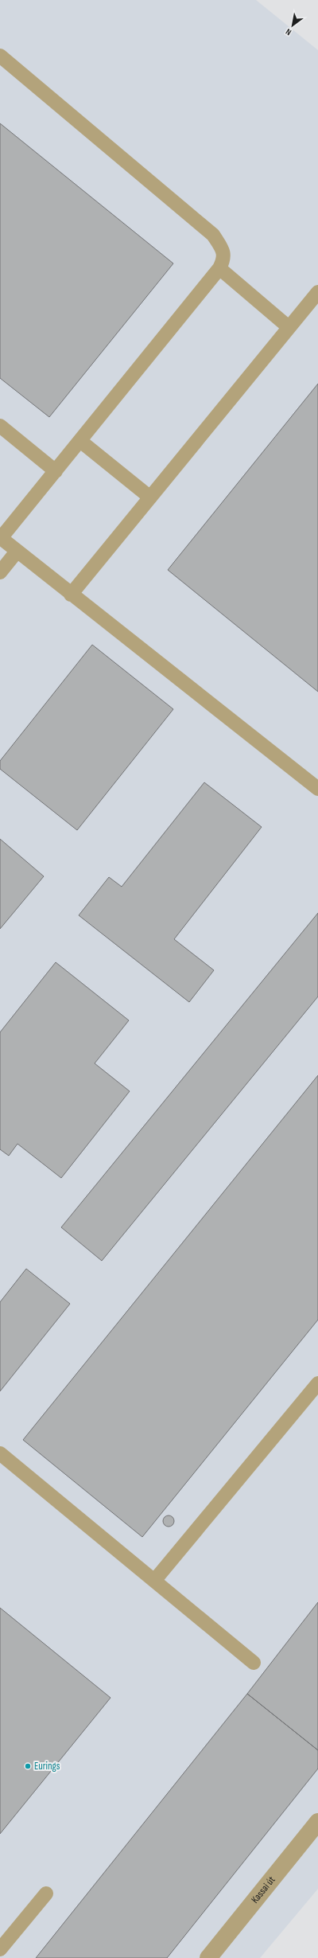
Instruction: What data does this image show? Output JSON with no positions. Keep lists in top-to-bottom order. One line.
{"streets":{"street":["Kassai út"]},"places":["Eurings"],"north":"bottom left"}
